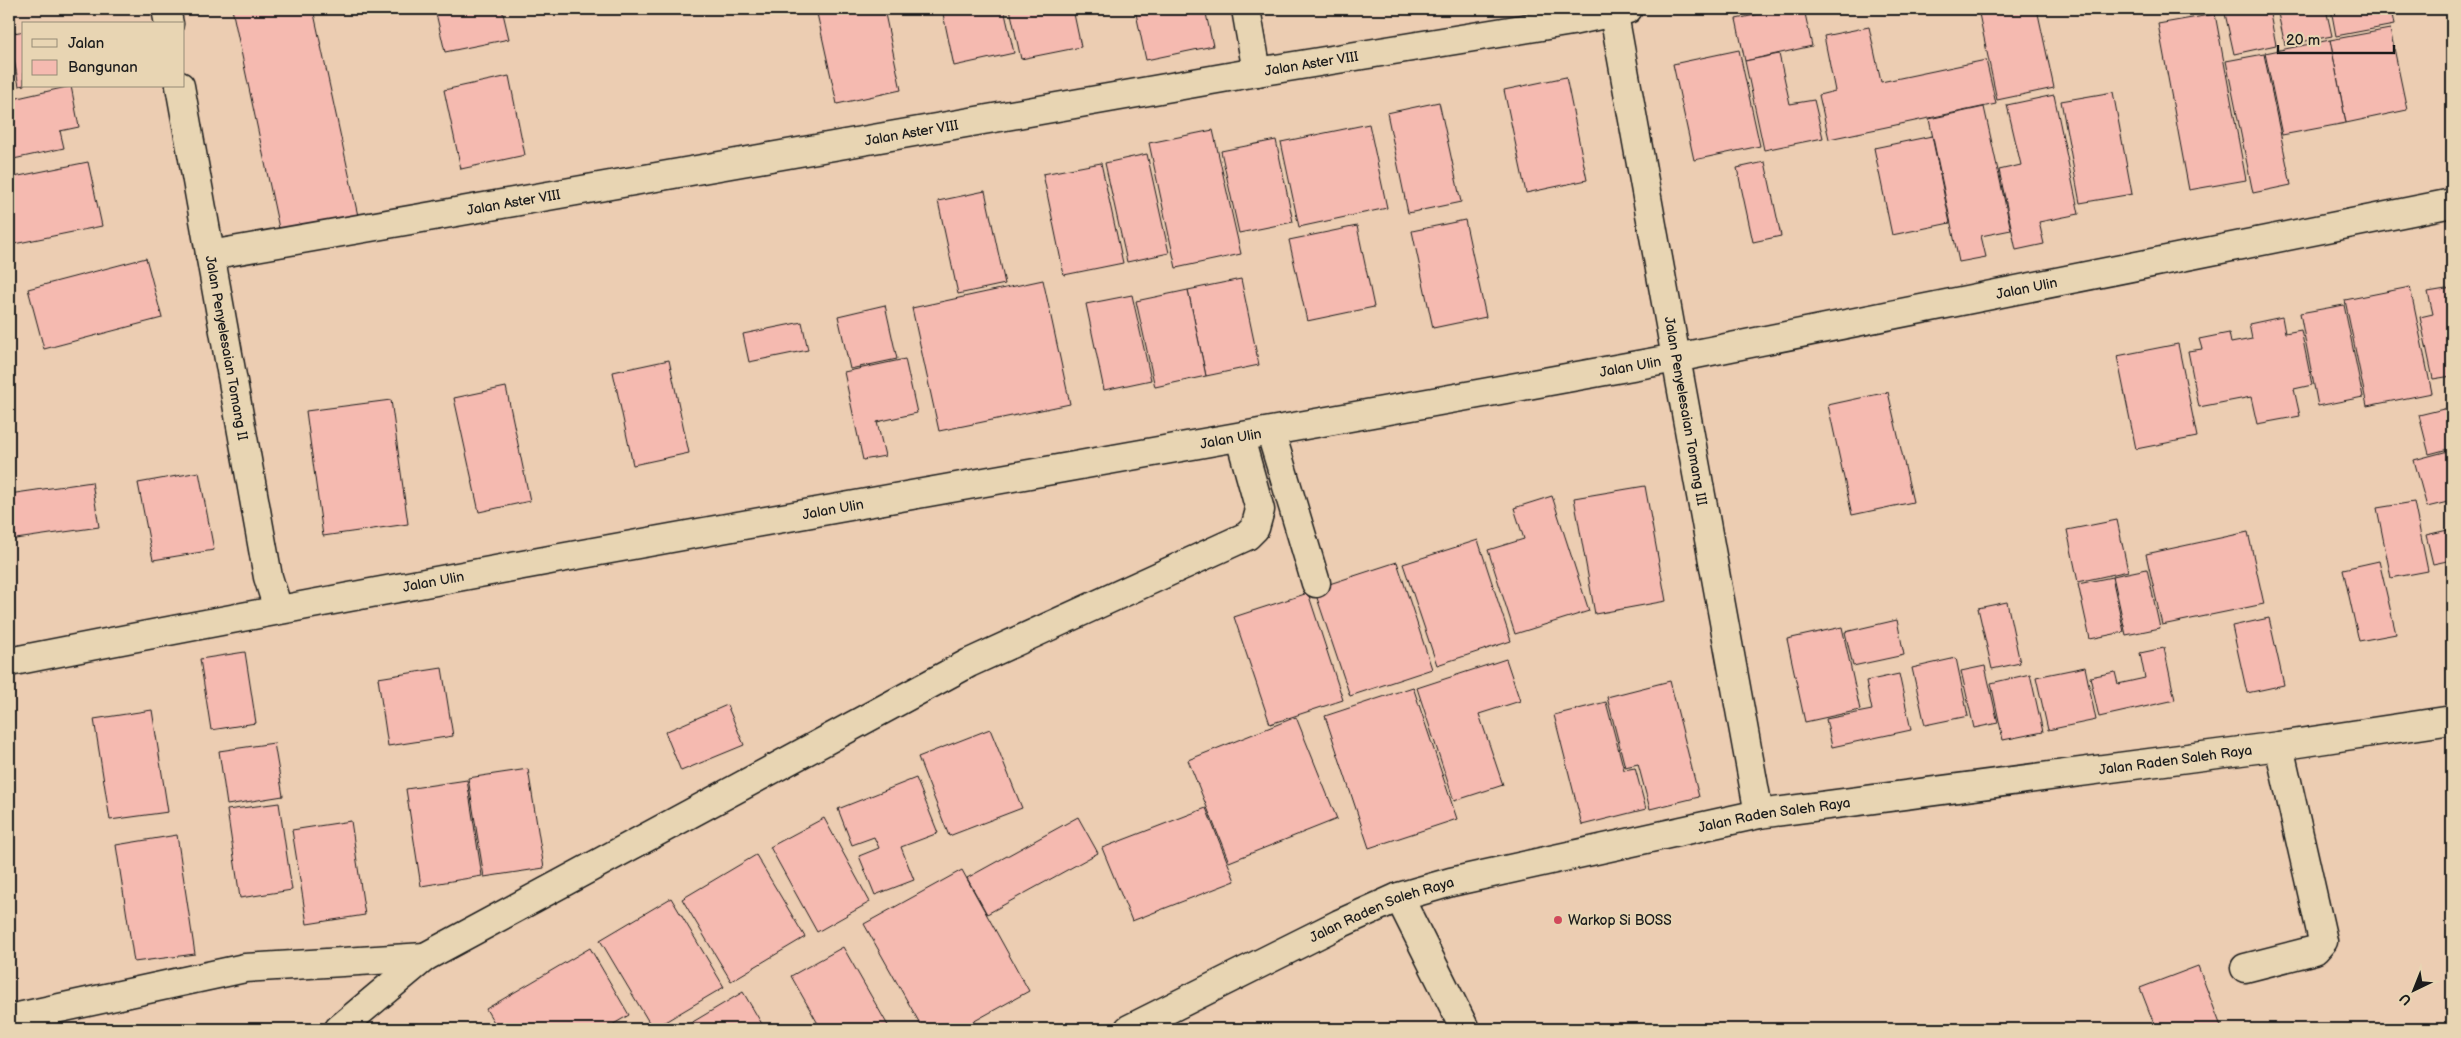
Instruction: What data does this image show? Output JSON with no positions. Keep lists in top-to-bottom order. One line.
{"streets":{"street":["Jalan Aster VIII","Jalan Ulin","Jalan Penyelesaian Tomang II","Jalan Penyelesaian Tomang III","Jalan Raden Saleh Raya"]},"crossings":[["Jalan Aster VIII","Jalan Penyelesaian Tomang II"],["Jalan Aster VIII","Jalan Penyelesaian Tomang III"],["Jalan Ulin","Jalan Penyelesaian Tomang II"],["Jalan Ulin","Jalan Penyelesaian Tomang III"],["Jalan Penyelesaian Tomang III","Jalan Raden Saleh Raya"]],"places":["Warkop Si BOSS"],"legend":["Jalan","Bangunan"],"scale_bar":"20 m","north":"bottom left"}
